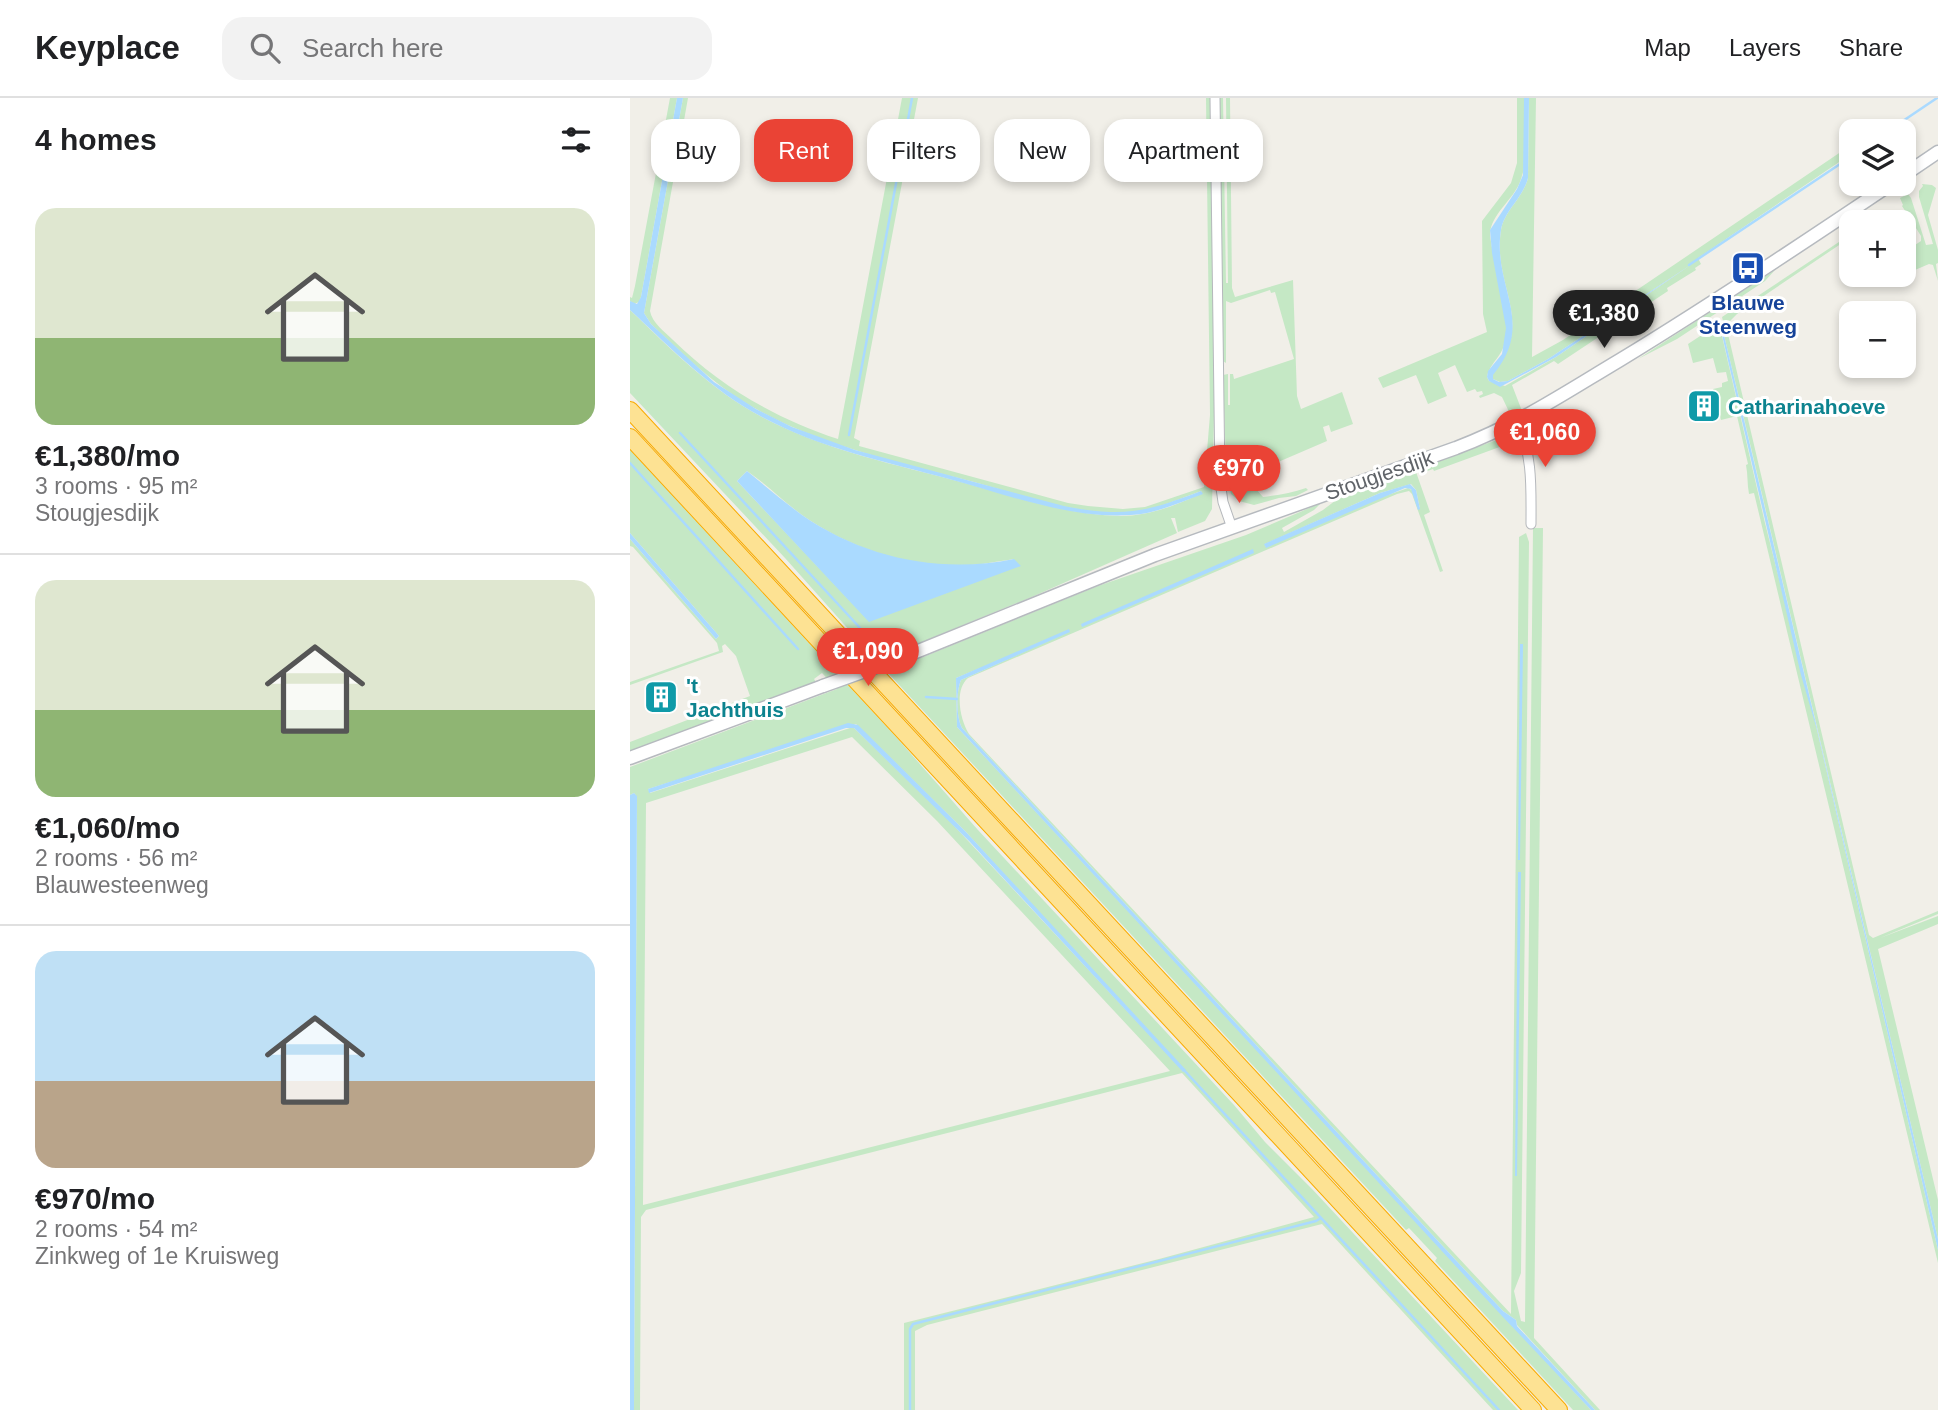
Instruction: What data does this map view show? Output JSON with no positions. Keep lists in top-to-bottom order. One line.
{"streets":{"street":["Stougjesdijk"]},"places":{"bus stop":["Blauwe Steenweg"],"building":["Catharinahoeve","'t Jachthuis"]},"page":{"header":"Keyplace","search":"Search here","nav":["Map","Layers","Share"],"heading":"4 homes","map_buttons":["+","−"],"chip":["Buy","Rent","Filters","New","Apartment"],"list":[{"name":"€1,380/mo","note":"3 rooms · 95 m² · Stougjesdijk"},{"name":"€1,060/mo","note":"2 rooms · 56 m² · Blauwesteenweg"},{"name":"€970/mo","note":"2 rooms · 54 m² · Zinkweg of 1e Kruisweg"}],"price":["€1,380","€1,060","€970","€1,090"]}}
